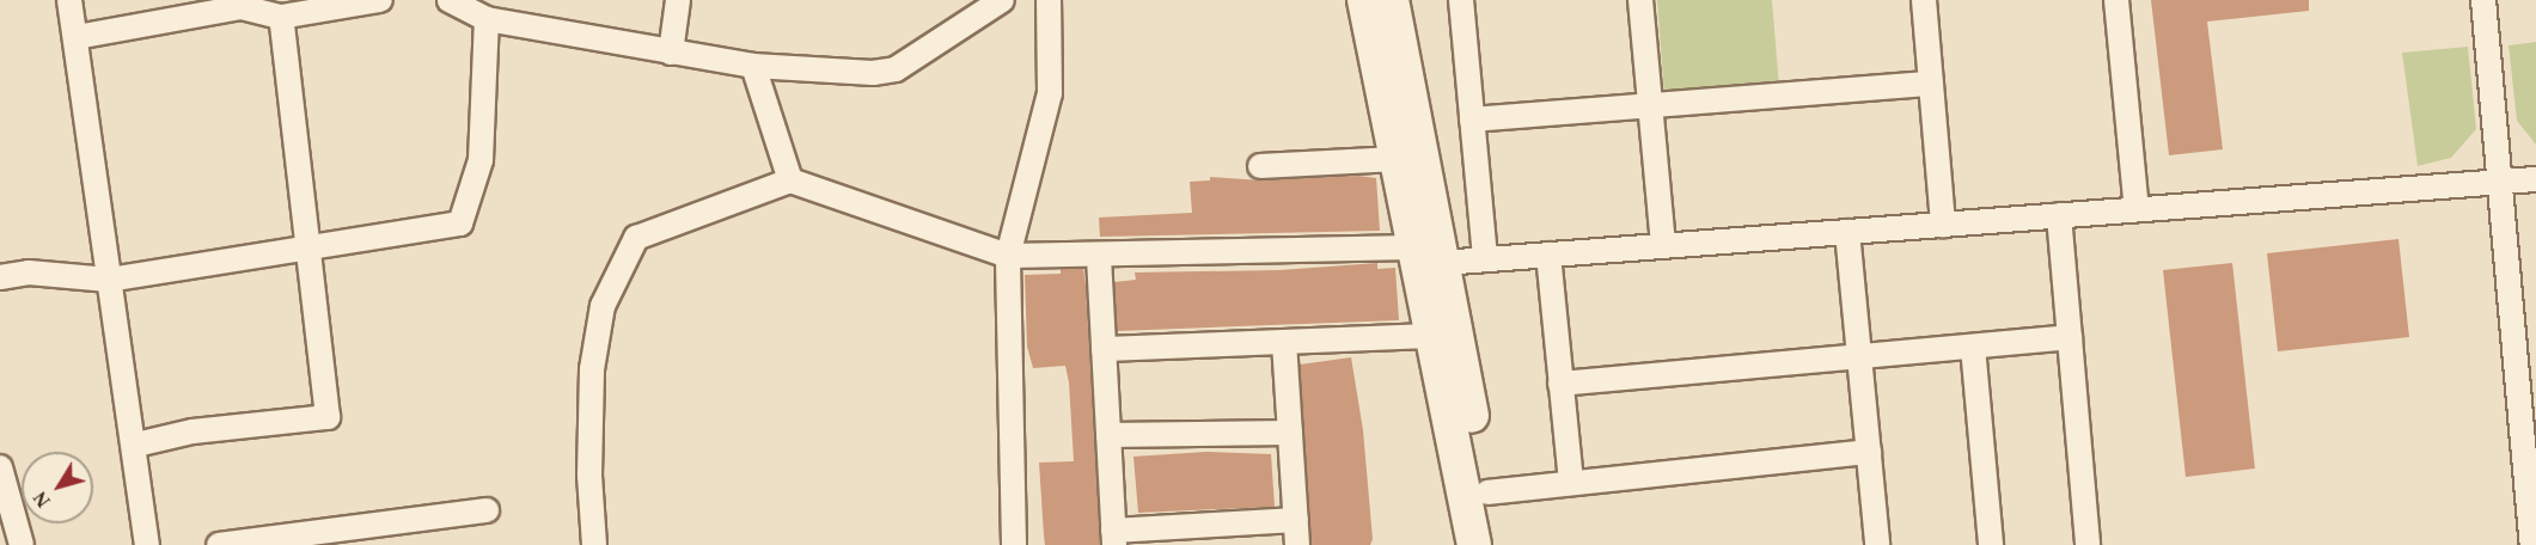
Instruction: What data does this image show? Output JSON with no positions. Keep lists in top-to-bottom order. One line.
{"north":"bottom left"}
